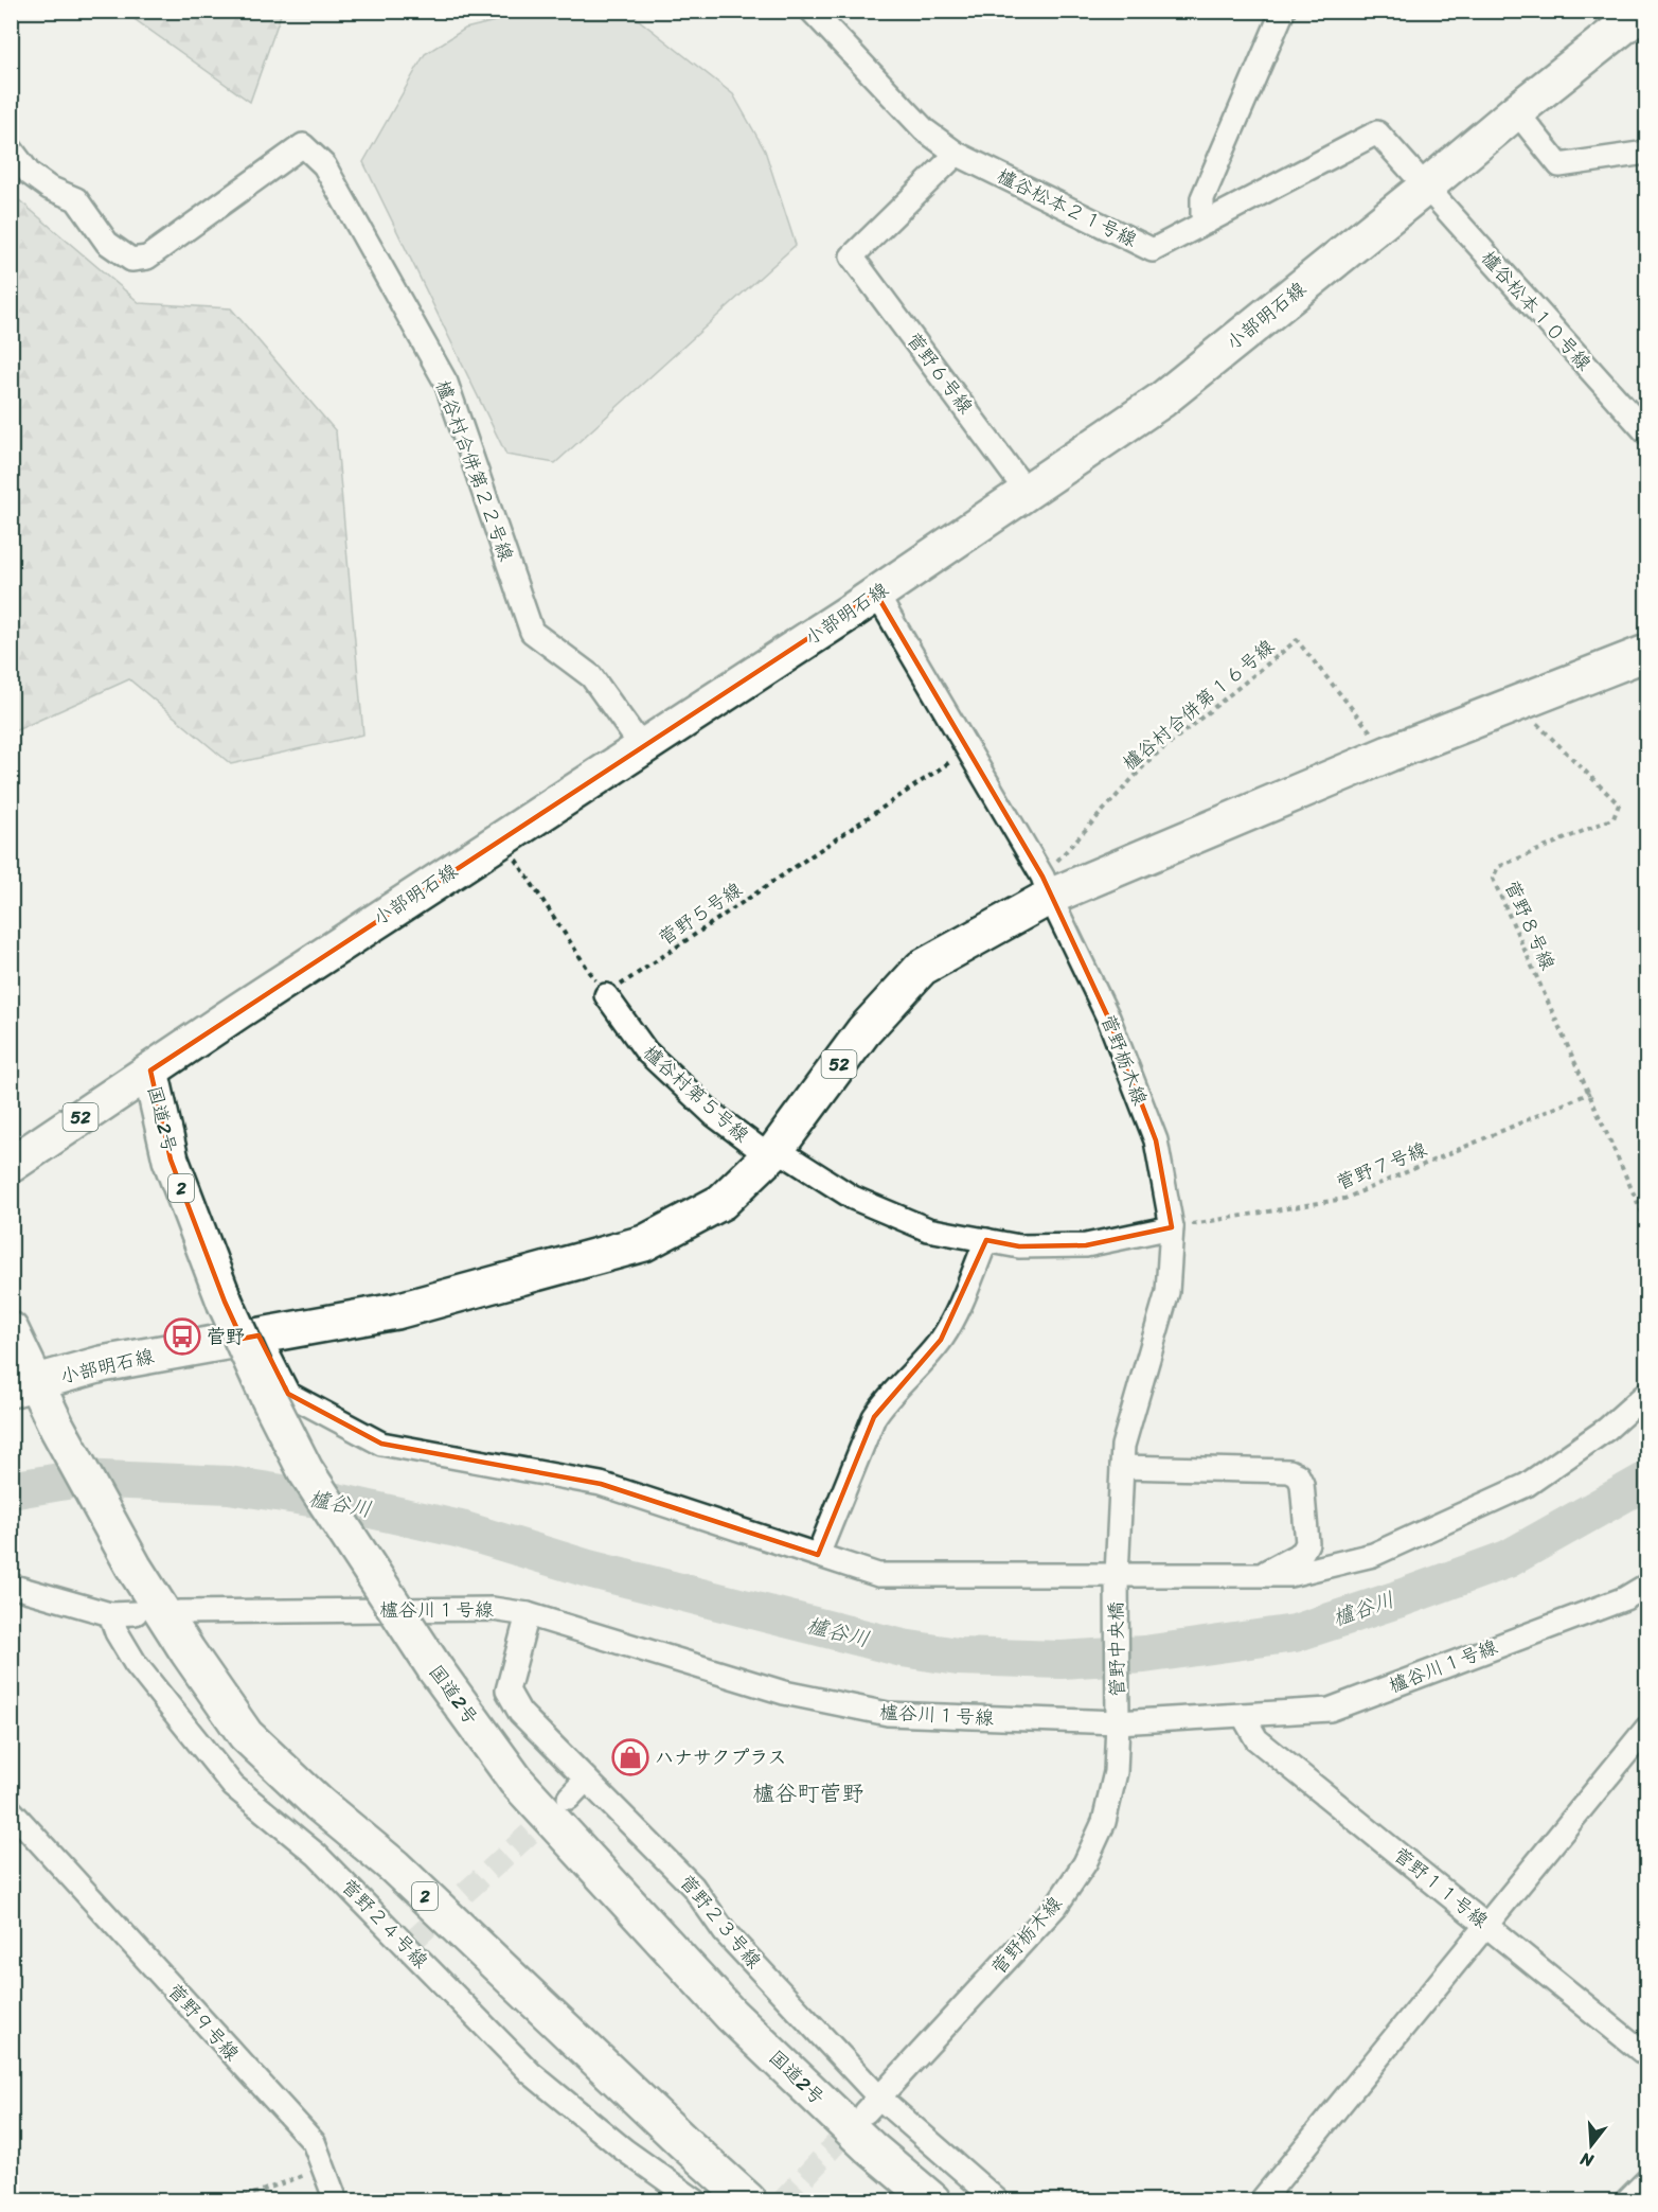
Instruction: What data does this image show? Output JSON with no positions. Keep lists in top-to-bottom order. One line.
{"streets":{"main road":["小部明石線","52","国道2号","2"],"street":["櫨谷松本２１号線","櫨谷松本１０号線","菅野６号線","櫨谷村合併第２２号線","菅野栃木線","櫨谷村第５号線","櫨谷川１号線","管野中央橋","菅野１１号線","菅野２３号線","菅野２４号線","菅野９号線"],"path":["櫨谷村合併第１６号線","菅野５号線","菅野８号線","菅野７号線"]},"crossings":[["櫨谷松本２１号線","櫨谷松本１０号線"],["櫨谷松本２１号線","小部明石線"],["櫨谷松本２１号線","菅野６号線"],["櫨谷松本１０号線","小部明石線"],["小部明石線","菅野６号線"],["小部明石線","櫨谷村合併第２２号線"],["小部明石線","櫨谷村合併第１６号線"],["小部明石線","菅野８号線"],["小部明石線","菅野栃木線"],["小部明石線","櫨谷村第５号線"],["小部明石線","国道2号"],["小部明石線","2"],["櫨谷村合併第１６号線","菅野栃木線"],["菅野５号線","菅野栃木線"],["菅野５号線","櫨谷村第５号線"],["菅野８号線","菅野７号線"],["菅野栃木線","櫨谷村第５号線"],["菅野栃木線","菅野７号線"],["菅野栃木線","櫨谷川１号線"],["菅野栃木線","管野中央橋"],["菅野栃木線","菅野２３号線"],["櫨谷村第５号線","菅野７号線"],["櫨谷川１号線","管野中央橋"],["櫨谷川１号線","菅野１１号線"],["櫨谷川１号線","菅野２３号線"]],"districts":["櫨谷町菅野"],"water":["櫨谷川"],"places":{"bus stop":["菅野"],"shop":["ハナサクプラス"]},"north":"bottom"}
